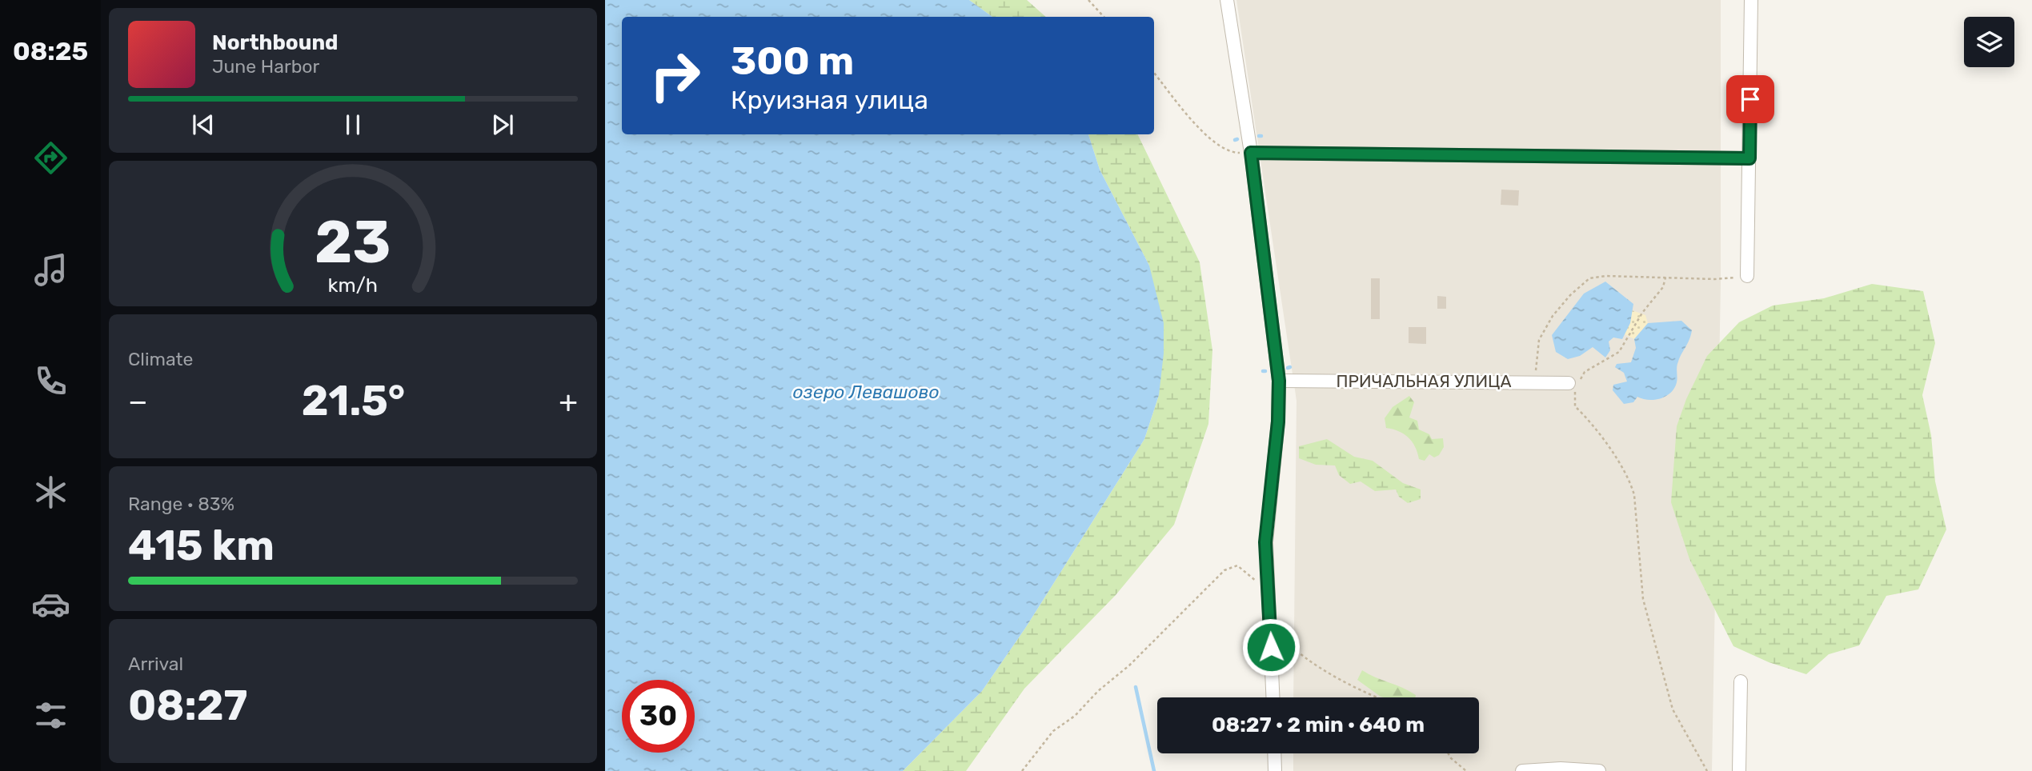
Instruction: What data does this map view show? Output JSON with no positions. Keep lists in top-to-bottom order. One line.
{"streets":{"street":["ПРИЧАЛЬНАЯ УЛИЦА"]},"water":["озеро Левашово"],"page":{"tabs":"08:25","turn":["300 m","Круизная улица"],"song":["Northbound","June Harbor"],"tile":["Climate",["Range · 83%","415 km"],["Arrival","08:27"]],"heat":["−","21.5°","+"],"limit":"30","trip":"08:27 · 2 min · 640 m","gauge":["23","km/h"]}}
